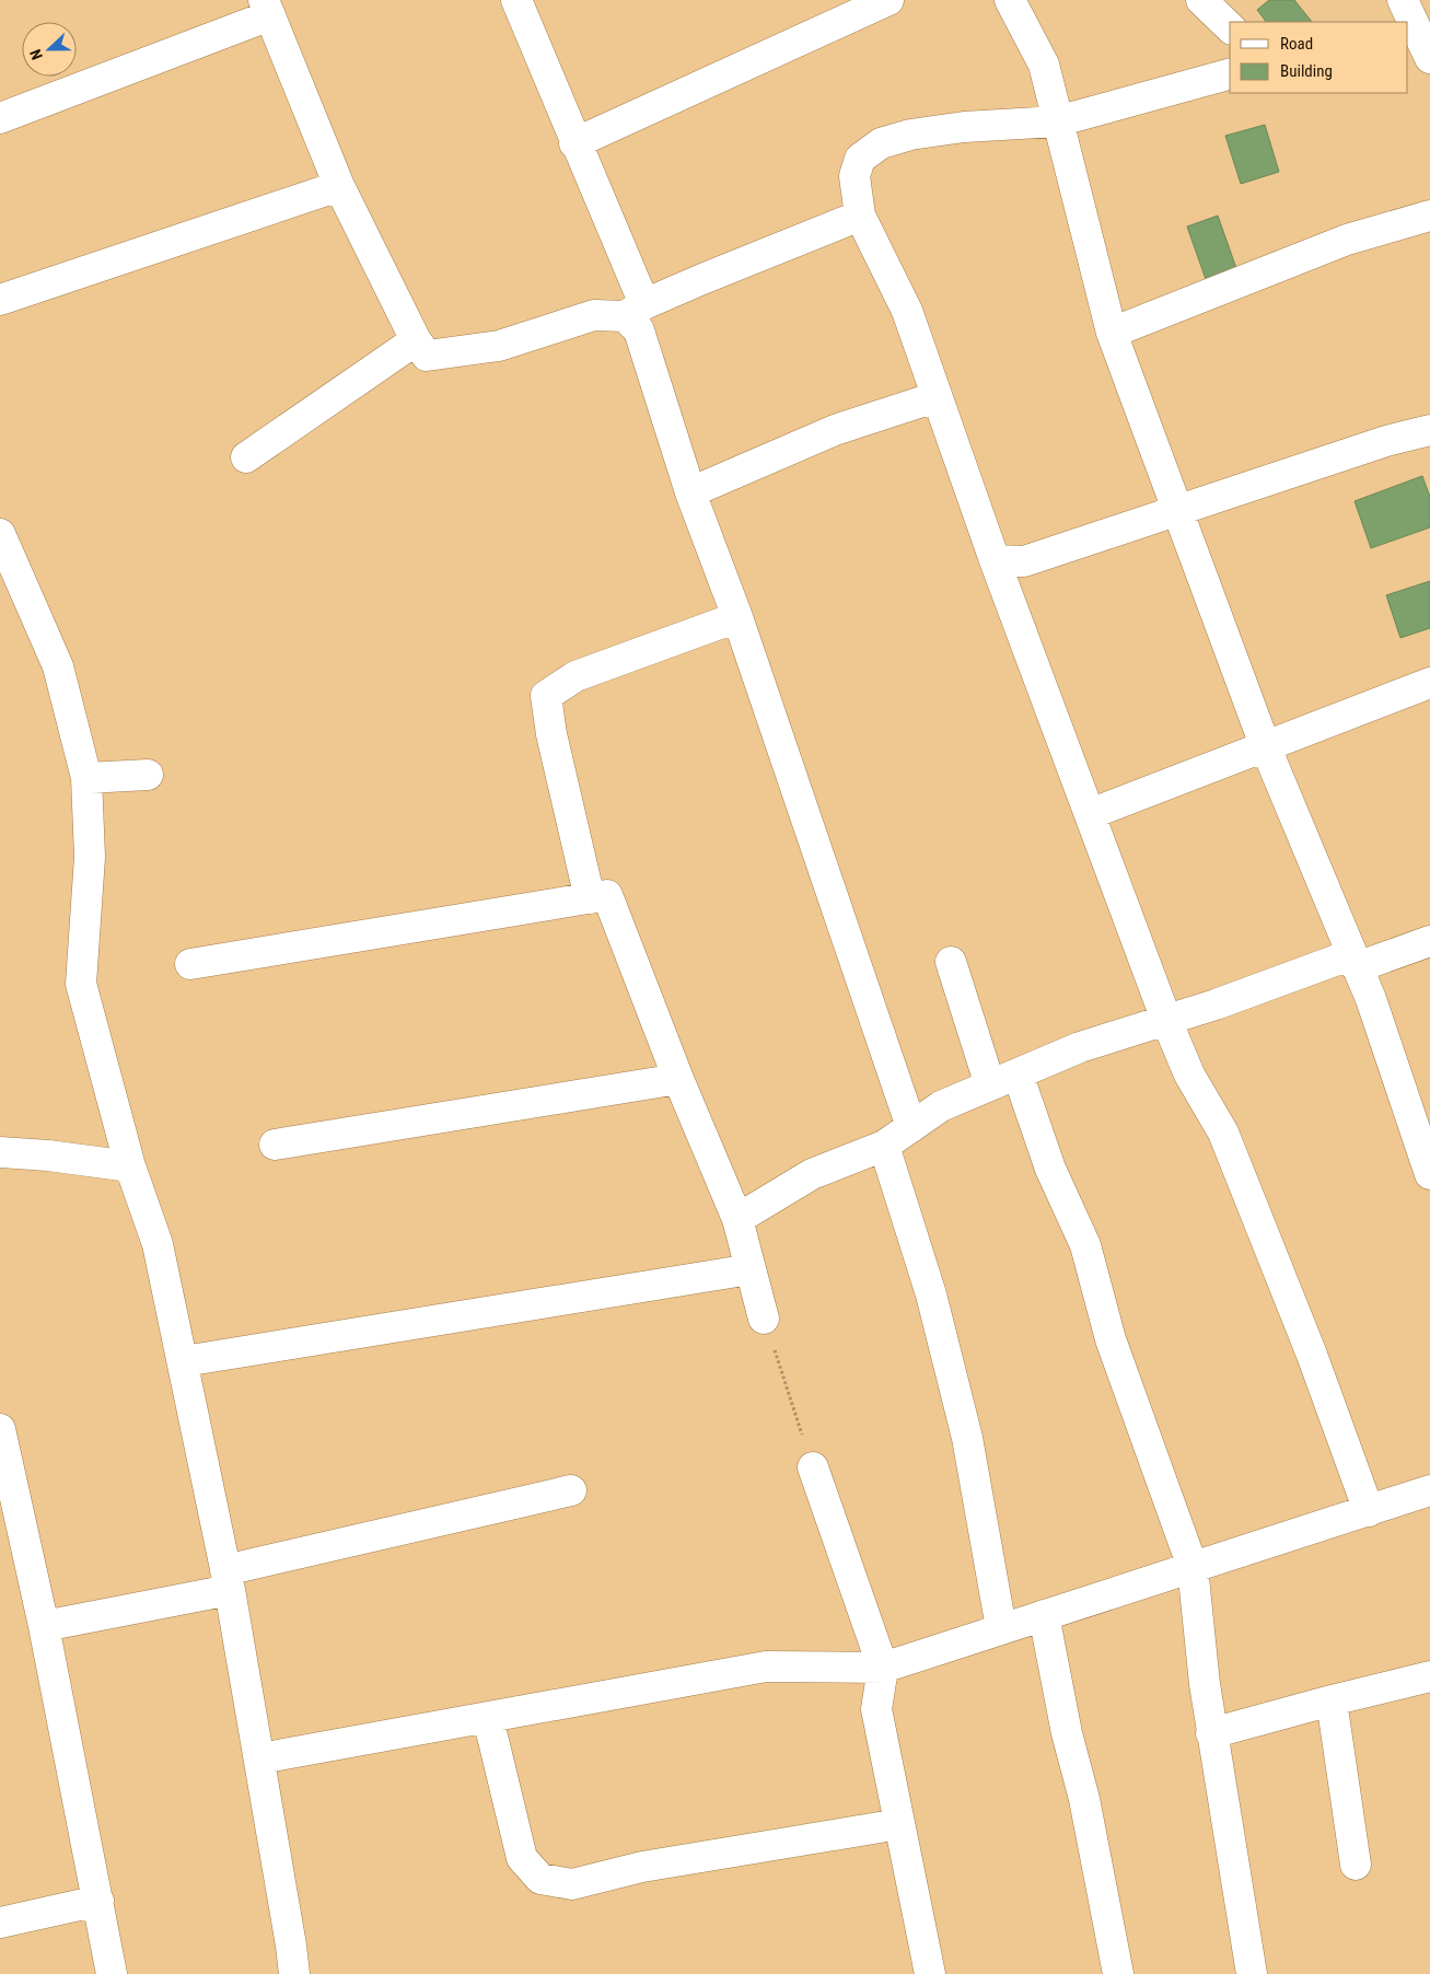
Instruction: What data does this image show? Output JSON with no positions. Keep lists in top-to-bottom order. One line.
{"legend":["Road","Building"],"north":"left"}
